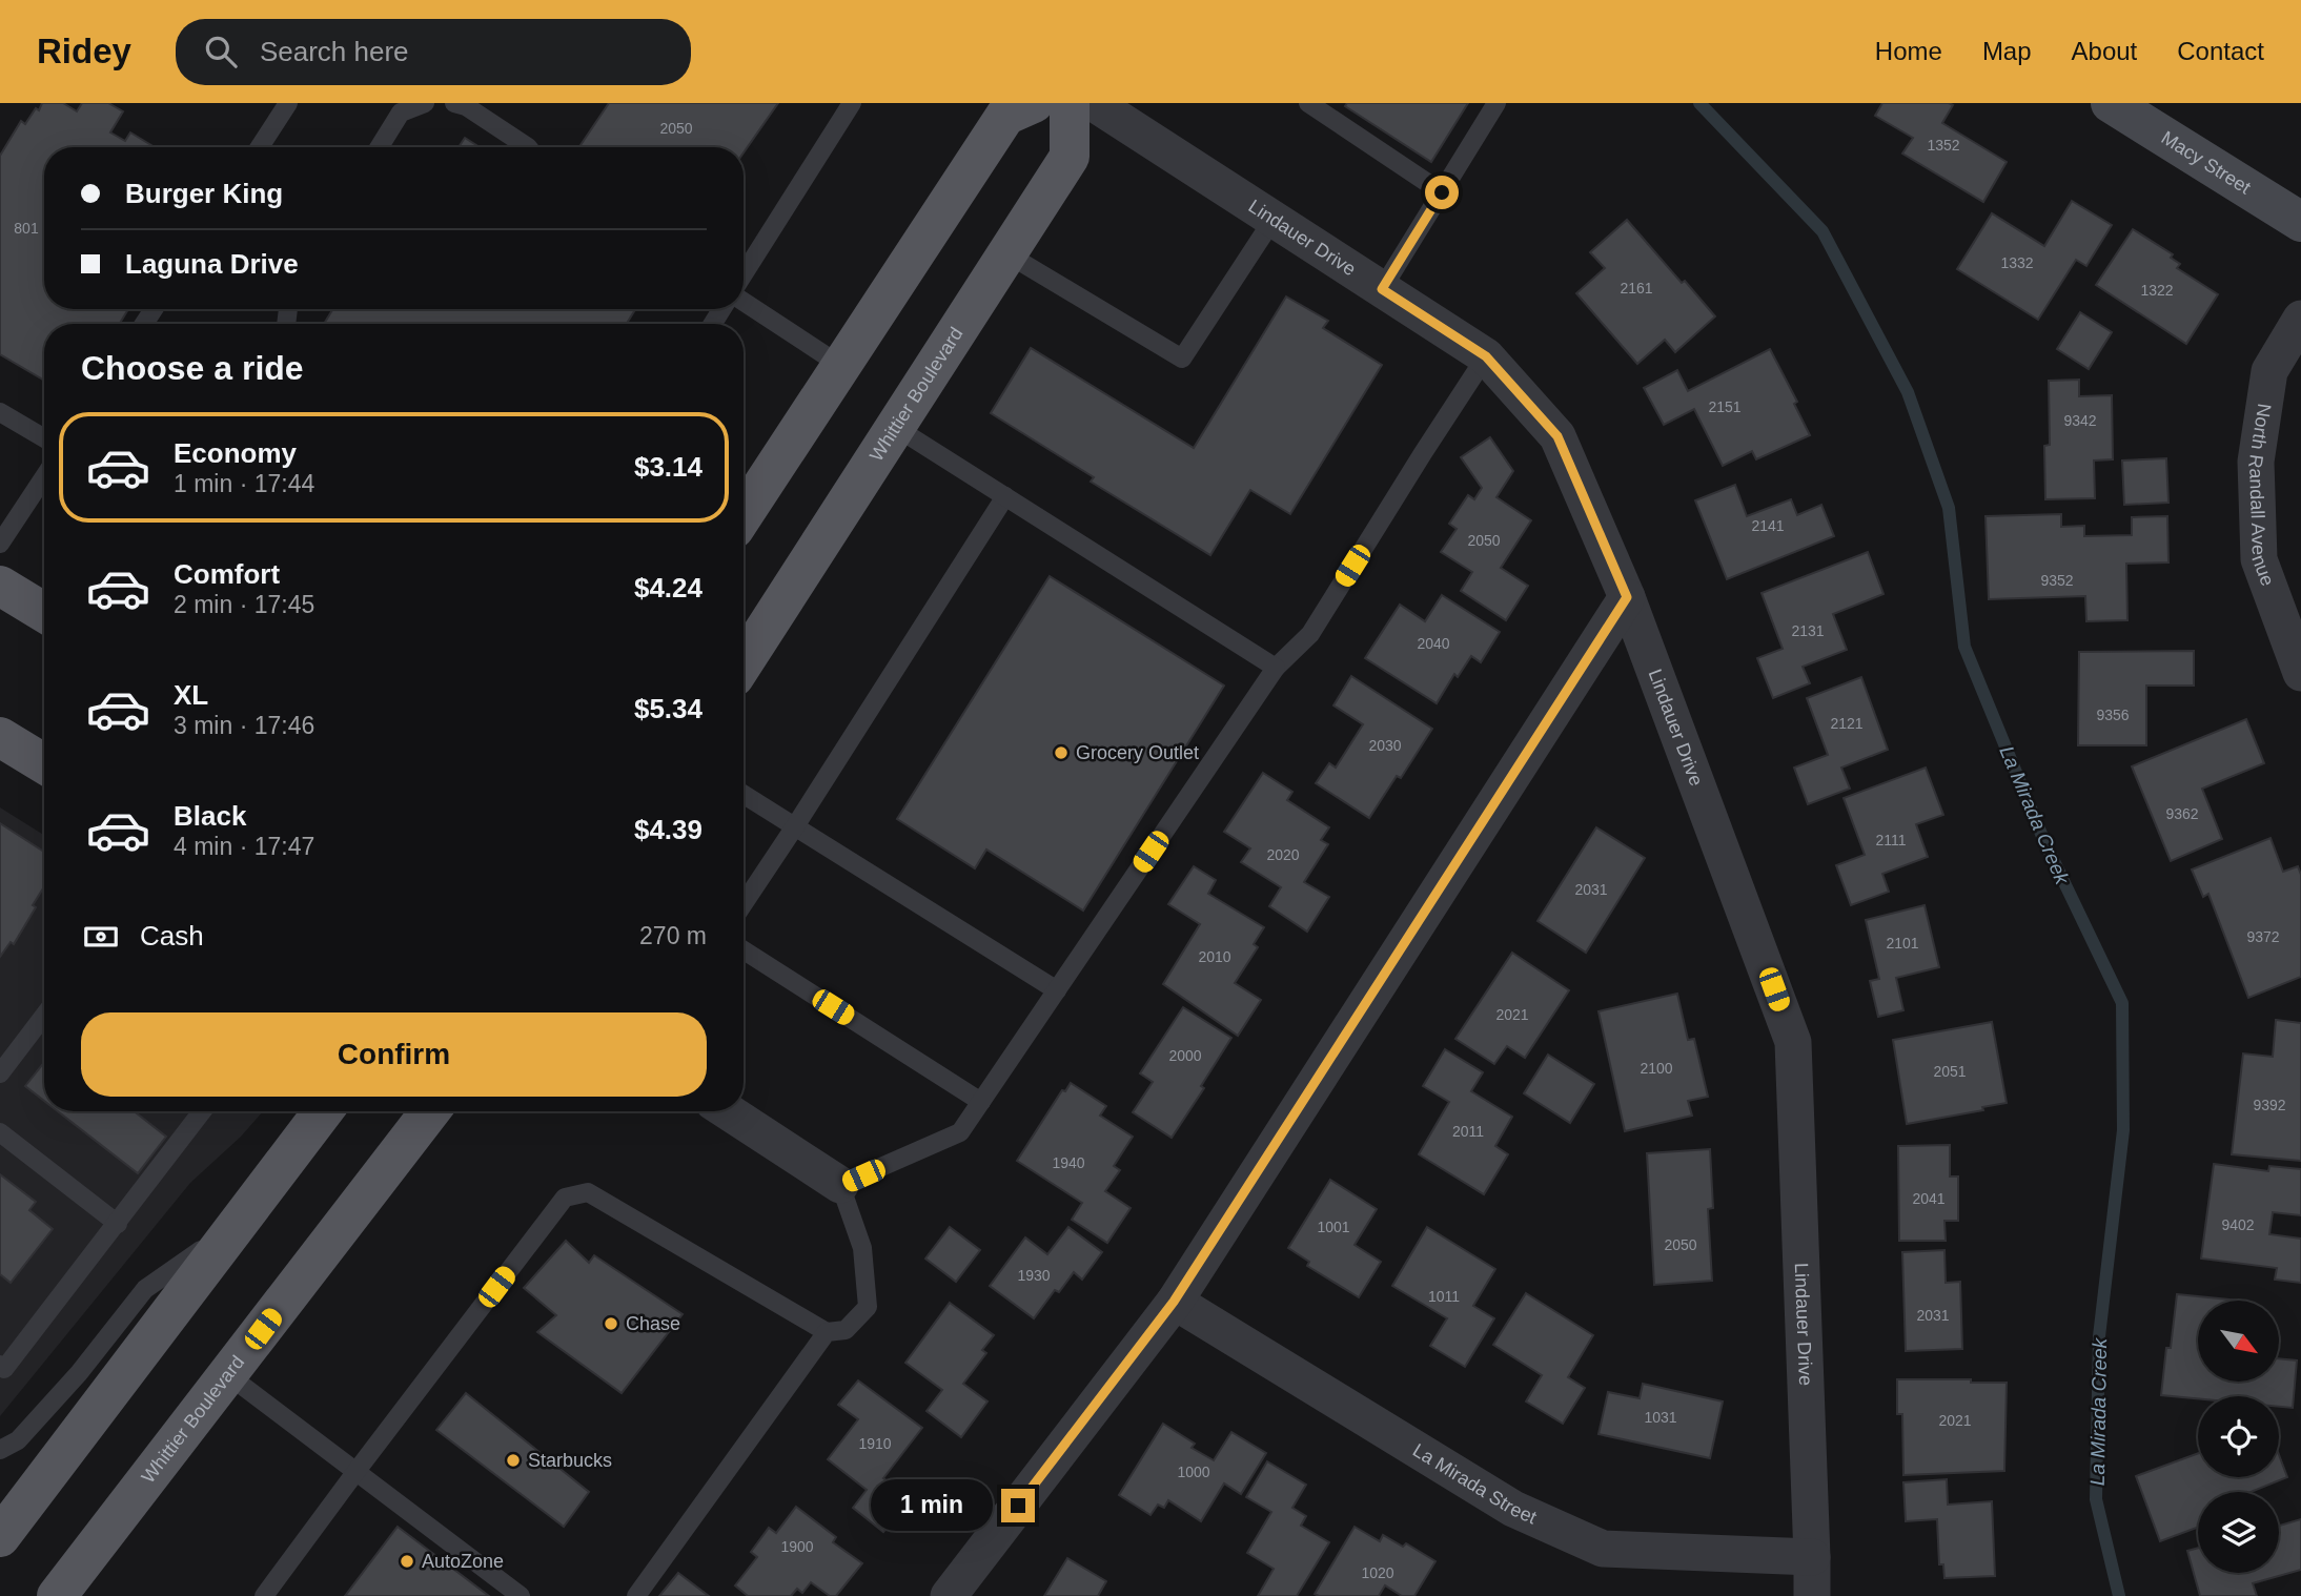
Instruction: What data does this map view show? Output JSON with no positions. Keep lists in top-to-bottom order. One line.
{"streets":{"main road":["Whittier Boulevard"],"street":["Macy Street","Lindauer Drive","North Randall Avenue","La Mirada Street"]},"crossings":[["Lindauer Drive","La Mirada Street"]],"water":["La Mirada Creek"],"places":["Grocery Outlet","Chase","Starbucks","AutoZone"],"house_numbers":["2050","1352","801","1332","2161","1322","2151","9342","2141","2050","9352","2131","2040","9356","2121","2030","9362","2111","2020","2031","9372","2101","2010","2021","2000","2100","2051","9392","2011","1940","2041","9402","1001","2050","1930","1011","2031","1031","2021","1910","1000","1900","1020"],"north":"bottom right","page":{"header":"Ridey","search":"Search here","nav":["Home","Map","About","Contact"],"banner":["Burger King","Laguna Drive"],"heading":"Choose a ride","list":[{"name":"Economy","note":"1 min · 17:44","value":"$3.14"},{"name":"Comfort","note":"2 min · 17:45","value":"$4.24"},{"name":"XL","note":"3 min · 17:46","value":"$5.34"},{"name":"Black","note":"4 min · 17:47","value":"$4.39"}],"pay":["Cash","270 m"],"buttons":"Confirm","bubble":"1 min"}}
